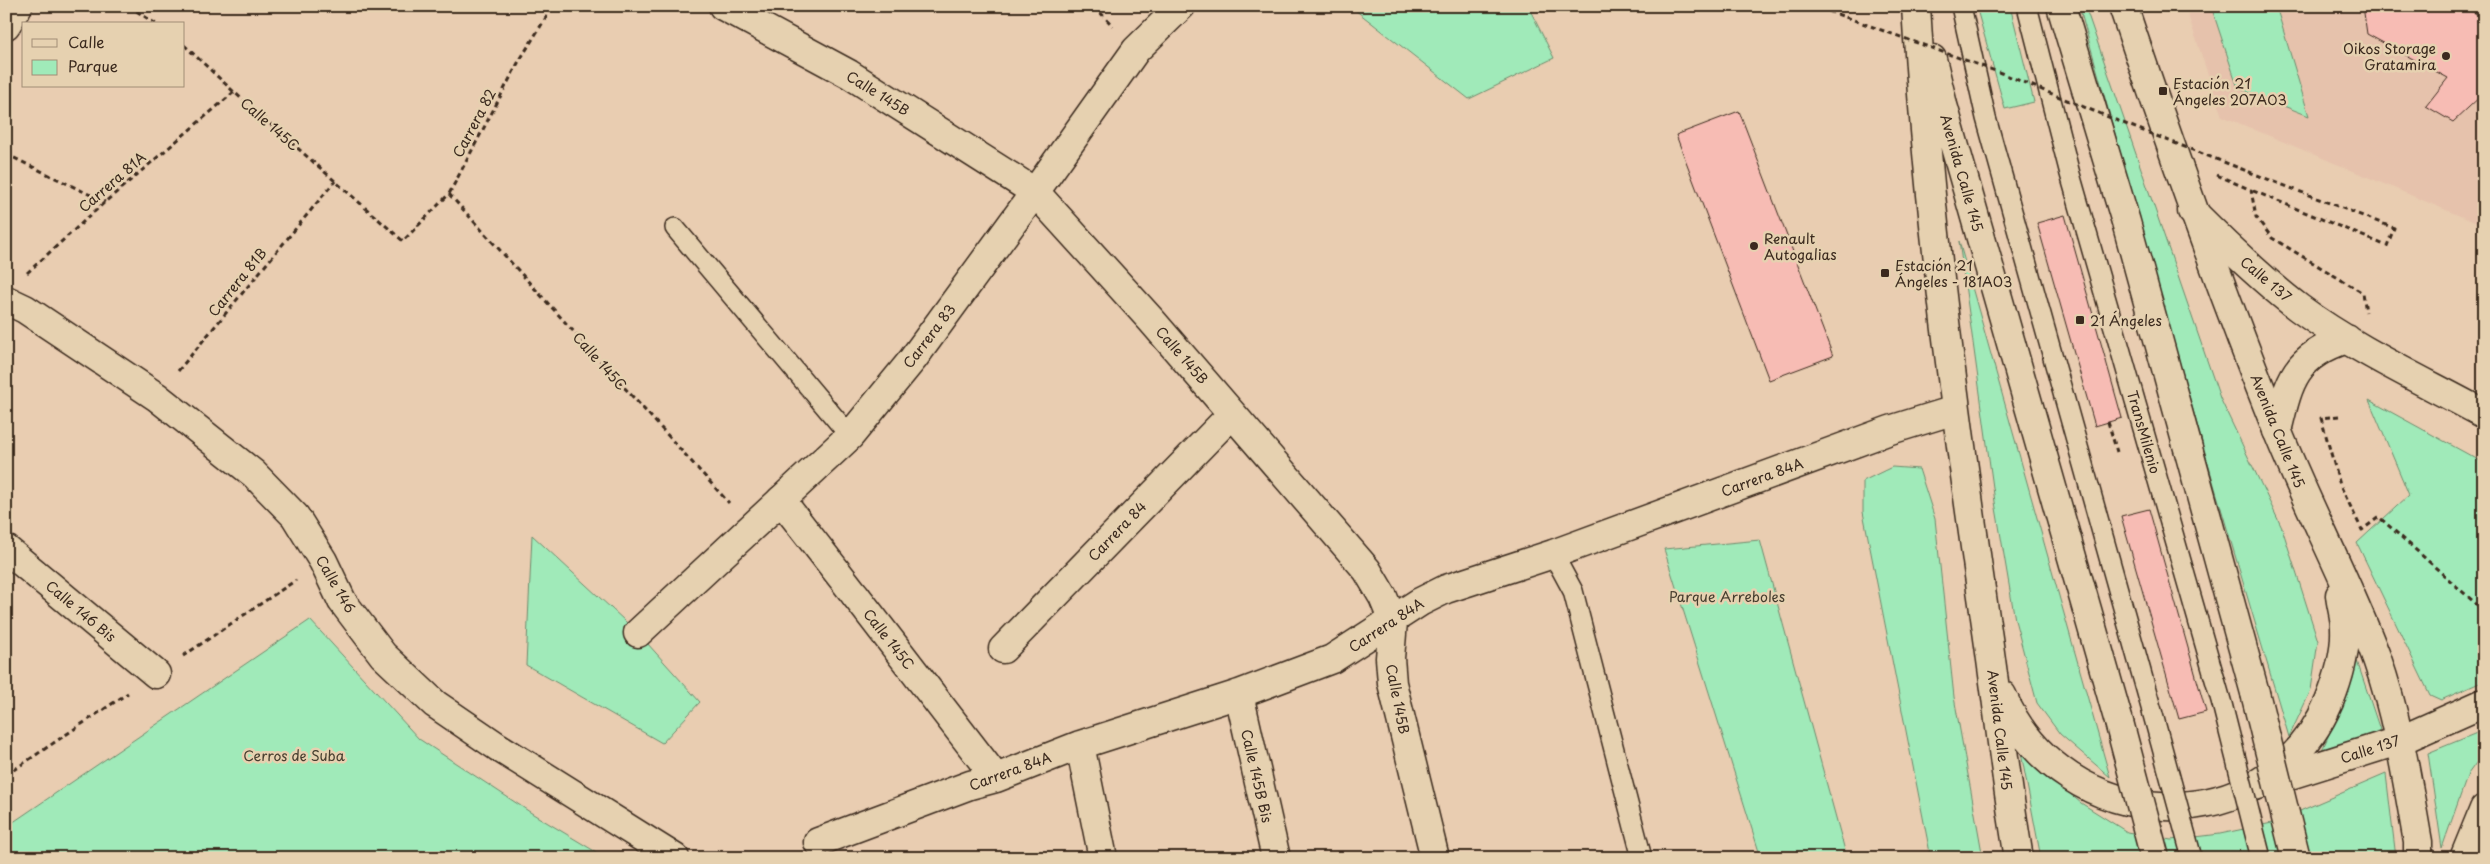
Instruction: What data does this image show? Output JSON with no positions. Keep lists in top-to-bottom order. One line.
{"streets":{"street":["Calle 145B","Calle 145C","Avenida Calle 145","Calle 137","Carrera 83","Carrera 84A","Carrera 84","Calle 146","Calle 146 Bis","Calle 145B Bis"],"lane":["TransMilenio"],"path":["Carrera 82","Carrera 81A","Carrera 81B"]},"crossings":[["Calle 145B","Carrera 83"],["Calle 145B","Carrera 84A"],["Calle 145B","Carrera 84"],["Carrera 82","Calle 145C"],["Calle 145C","Carrera 81A"],["Calle 145C","Carrera 81B"],["Calle 145C","Carrera 83"],["Calle 145C","Carrera 84A"],["Avenida Calle 145","Calle 137"],["Avenida Calle 145","Carrera 84A"],["Carrera 81A","Calle 146"],["Carrera 81B","Calle 146"],["Carrera 84A","Calle 145B Bis"]],"parks":["Parque Arreboles","Cerros de Suba"],"places":{"other":["Oikos Storage Gratamira","Renault Autogalias"],"transit":["Estación 21 Ángeles 207A03","Estación 21 Ángeles - 181A03","21 Ángeles"]},"legend":["Calle","Parque"]}
